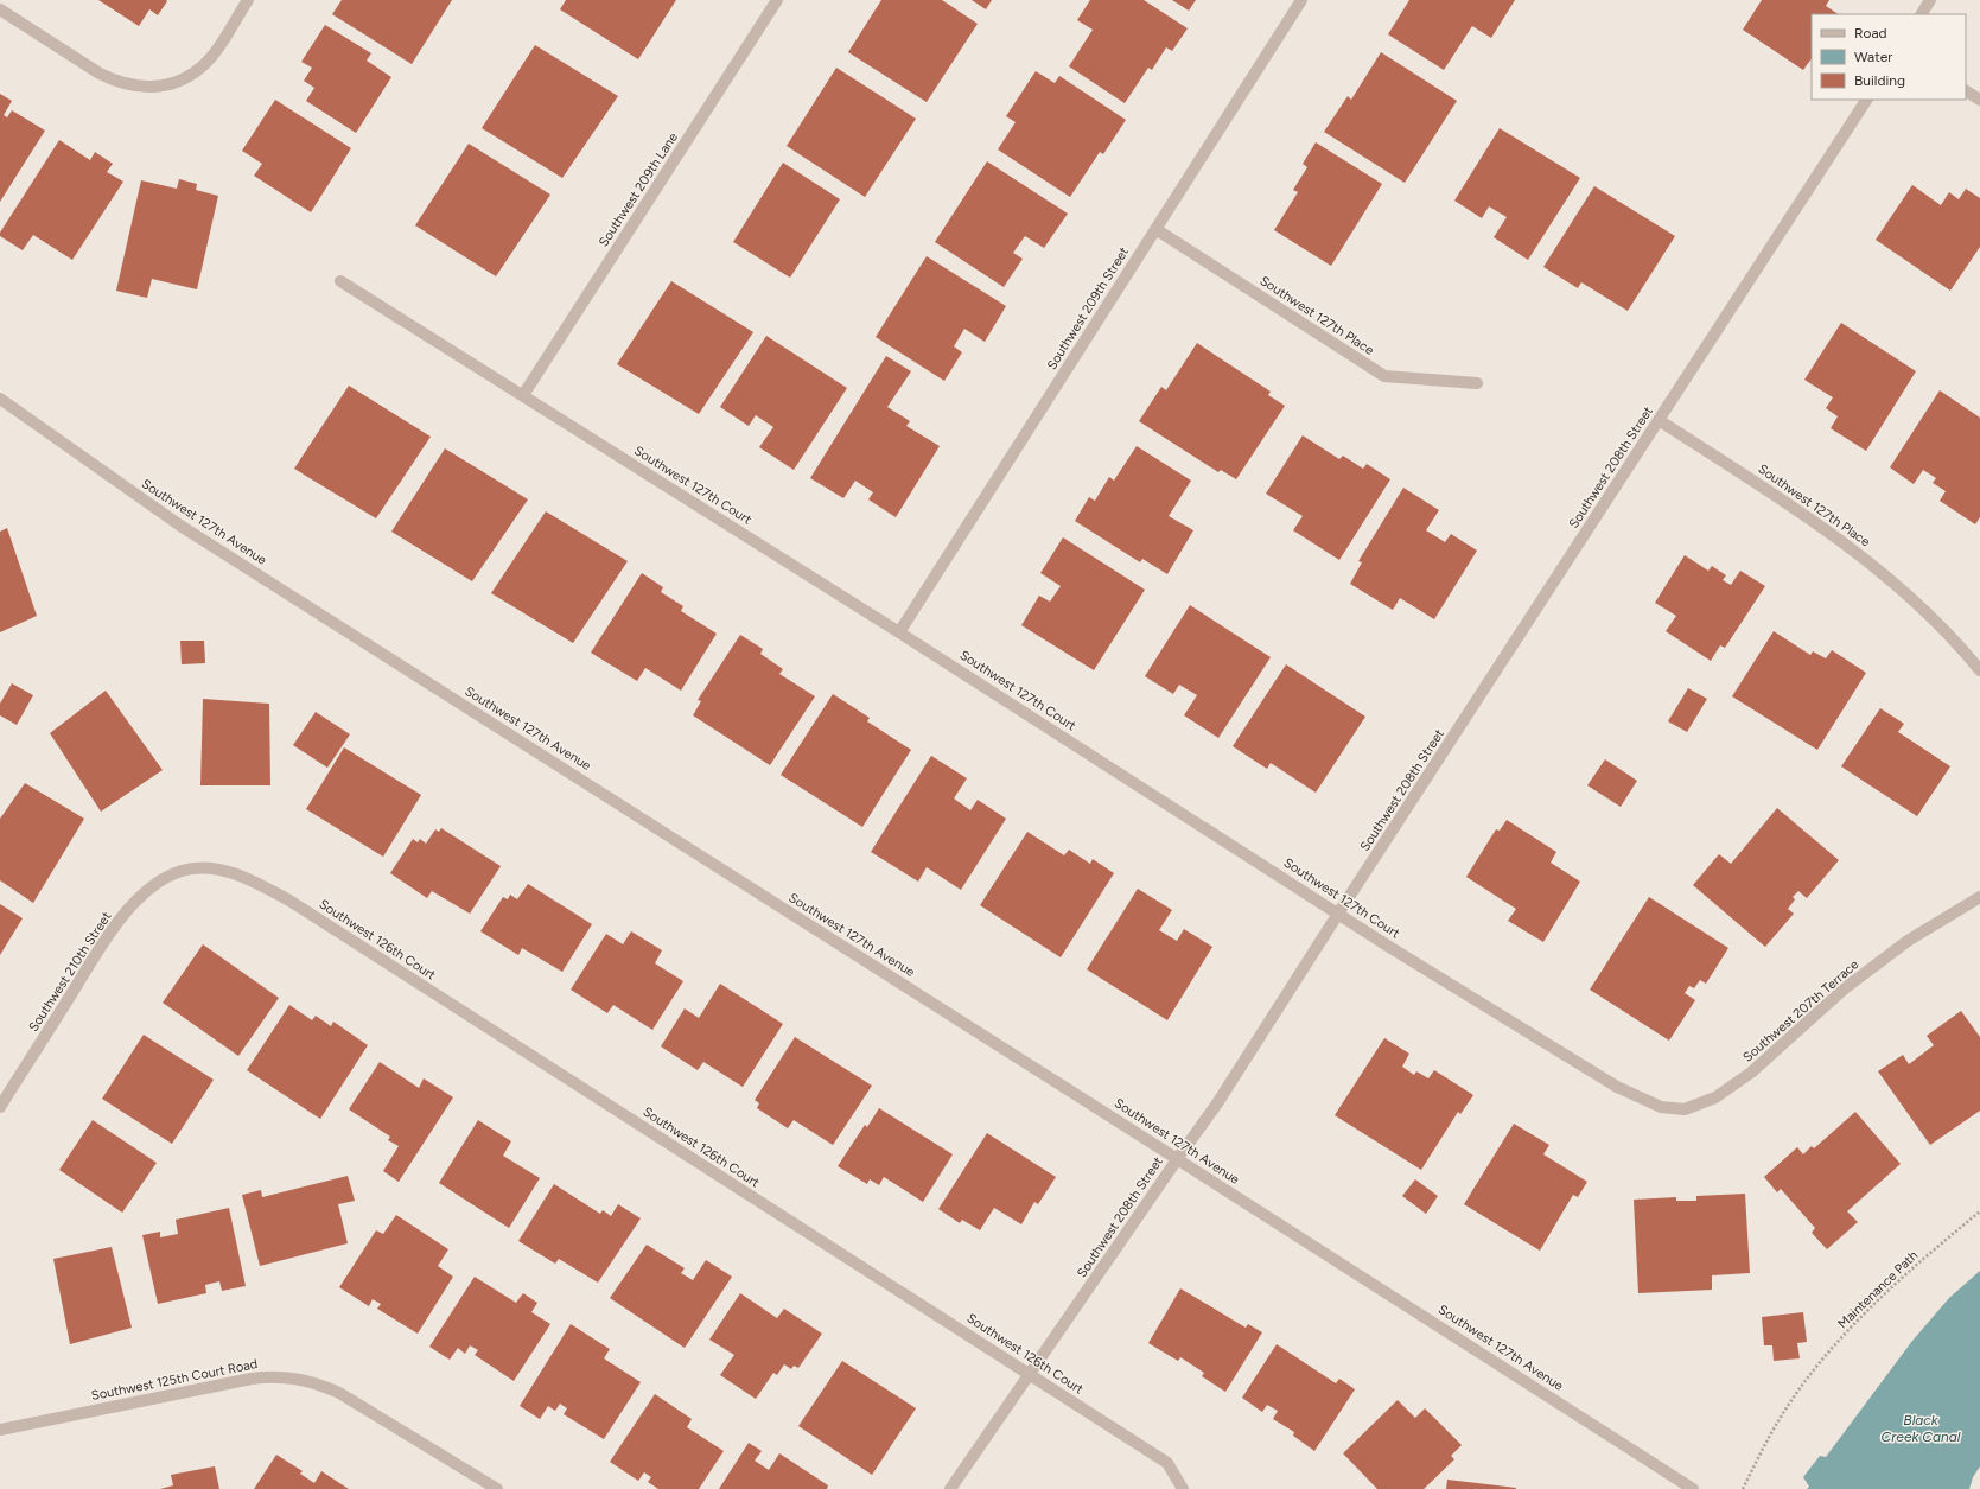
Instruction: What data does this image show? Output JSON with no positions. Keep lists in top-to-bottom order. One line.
{"streets":{"street":["Southwest 209th Lane","Southwest 209th Street","Southwest 127th Place","Southwest 208th Street","Southwest 127th Court","Southwest 127th Avenue","Southwest 126th Court","Southwest 210th Street","Southwest 207th Terrace","Southwest 125th Court Road"],"path":["Maintenance Path"]},"crossings":[["Southwest 209th Lane","Southwest 127th Court"],["Southwest 209th Street","Southwest 127th Place"],["Southwest 209th Street","Southwest 127th Court"],["Southwest 127th Place","Southwest 208th Street"],["Southwest 208th Street","Southwest 127th Court"],["Southwest 208th Street","Southwest 127th Avenue"],["Southwest 208th Street","Southwest 126th Court"],["Southwest 127th Court","Southwest 207th Terrace"],["Southwest 126th Court","Southwest 210th Street"]],"water":["Black Creek Canal"],"legend":["Road","Water","Building"]}
